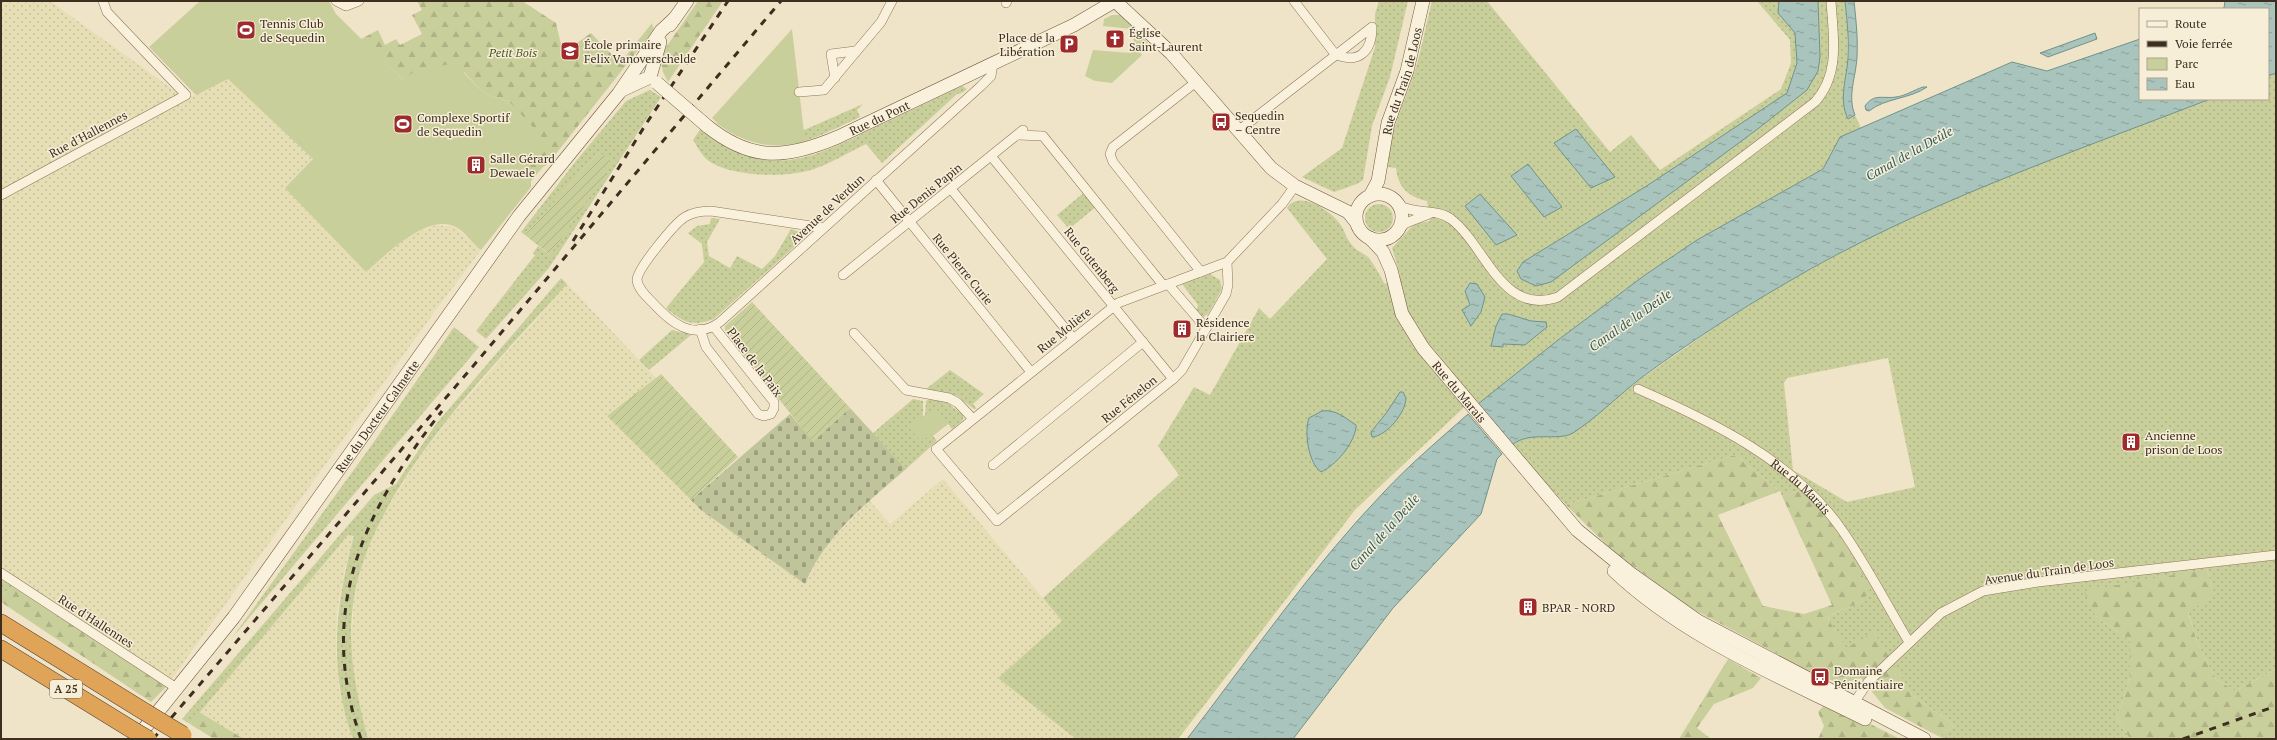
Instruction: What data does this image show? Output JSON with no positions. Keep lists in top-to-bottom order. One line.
{"streets":{"highway":["A 25"],"street":["Rue du Train de Loos","Rue du Pont","Rue d'Hallennes","Rue Denis Papin","Avenue de Verdun","Rue Gutenberg","Rue Pierre Curie","Rue Molière","Place de la Paix","Rue du Marais","Rue Fénelon","Rue du Docteur Calmette","Avenue du Train de Loos"]},"crossings":[["Rue du Train de Loos","Rue du Marais"],["Rue du Pont","Avenue de Verdun"],["Rue du Pont","Rue du Docteur Calmette"],["Rue d'Hallennes","Rue du Docteur Calmette"],["Rue Denis Papin","Rue Gutenberg"],["Rue Denis Papin","Rue Pierre Curie"],["Rue Denis Papin","Rue Molière"],["Avenue de Verdun","Rue Pierre Curie"],["Avenue de Verdun","Place de la Paix"],["Rue Gutenberg","Rue Molière"],["Rue Gutenberg","Rue Fénelon"],["Rue Pierre Curie","Rue Molière"],["Rue Molière","Rue Fénelon"],["Rue du Marais","Avenue du Train de Loos"],["Rue du Docteur Calmette","A 25"]],"water":["Canal de la Deûle"],"parks":["Petit Bois"],"places":{"sports":["Tennis Club de Sequedin","Complexe Sportif de Sequedin"],"church":["Église Saint-Laurent"],"parking":["Place de la Libération"],"school or university":["École primaire Felix Vanoverschelde"],"bus stop":["Sequedin – Centre","Domaine Pénitentiaire"],"building":["Salle Gérard Dewaele","Résidence la Clairiere","Ancienne prison de Loos","BPAR - NORD"]},"legend":["Route","Voie ferrée","Parc","Eau"]}
